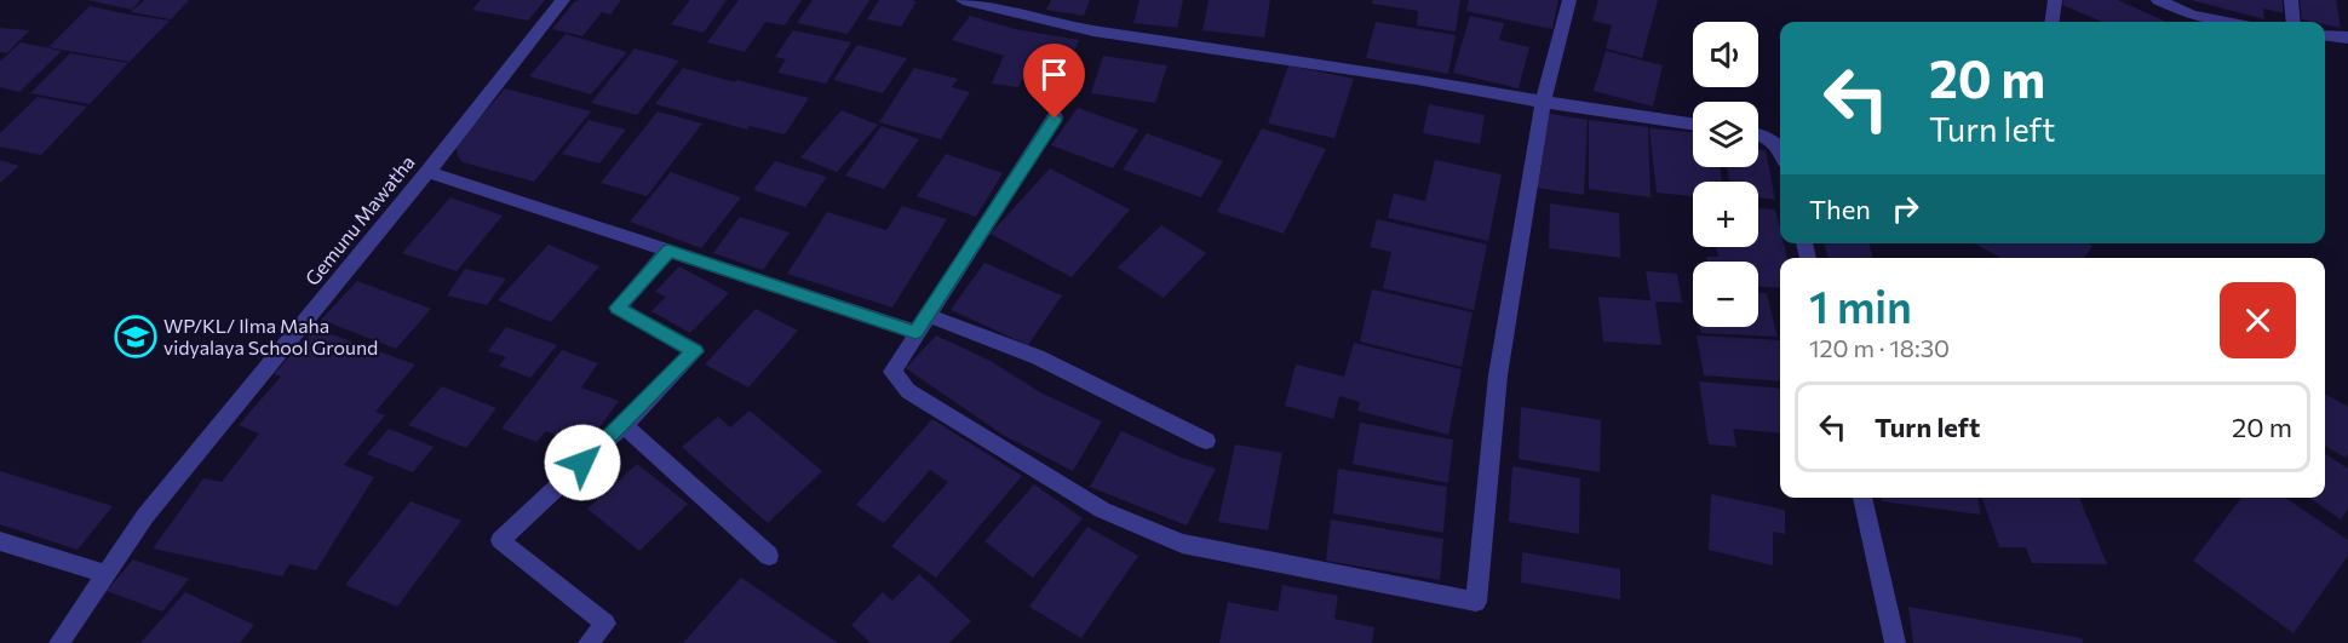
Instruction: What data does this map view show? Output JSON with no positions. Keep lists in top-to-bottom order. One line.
{"streets":{"street":["Gemunu Mawatha"]},"places":{"school or university":["WP/KL/ Ilma Maha vidyalaya School Ground"]},"page":{"map_buttons":["+","−"],"turn":["20 m","Turn left"],"then":"Then","heading":["1 min","120 m · 18:30"],"list":[{"name":"Turn left","value":"20 m"}]}}
